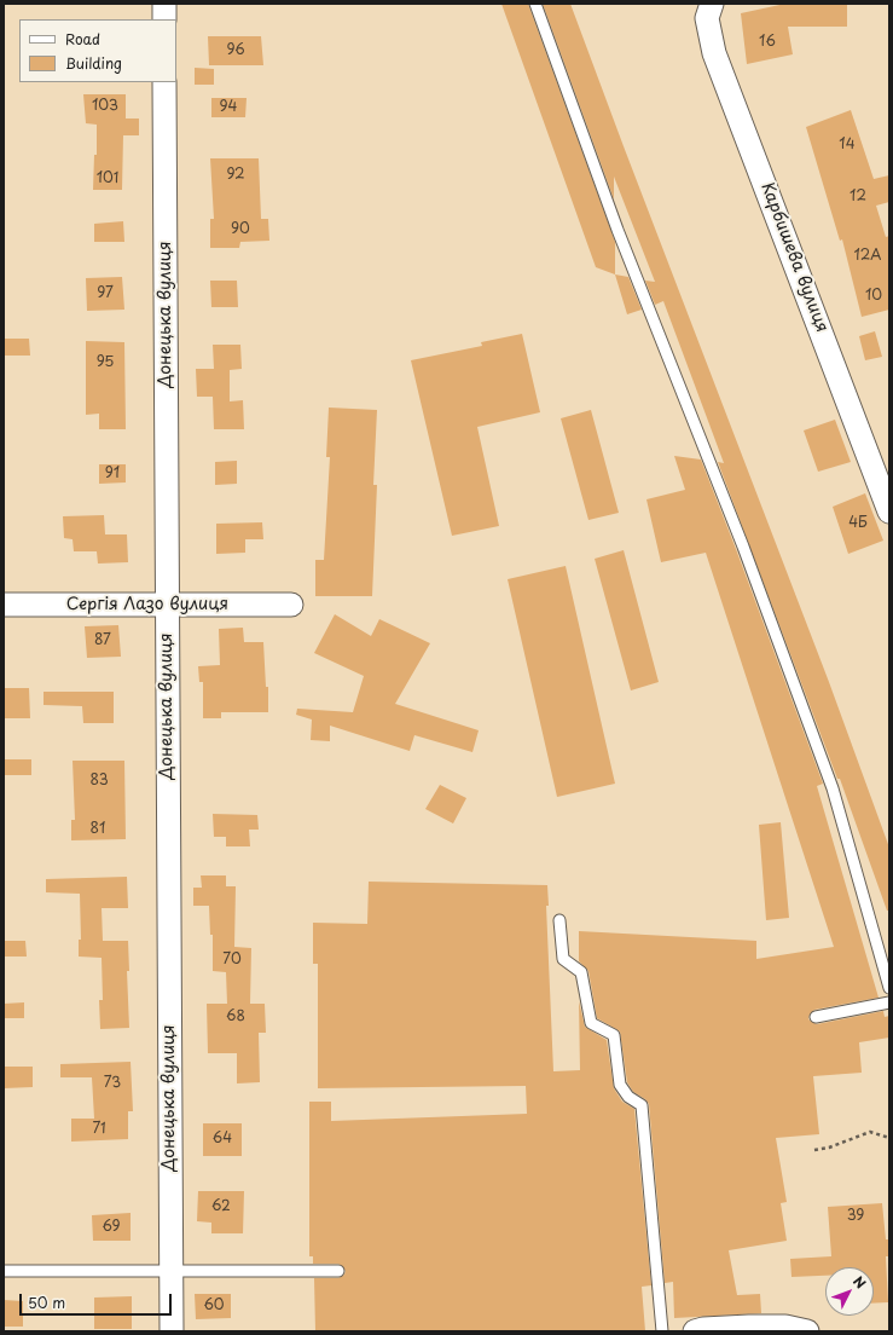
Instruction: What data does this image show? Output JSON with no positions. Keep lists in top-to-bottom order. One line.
{"streets":{"street":["Карбишева вулиця","Донецька вулиця","Сергія Лазо вулиця"]},"crossings":[["Донецька вулиця","Сергія Лазо вулиця"]],"house_numbers":["16","96","103","94","14","92","101","12","90","12А","97","10","95","91","4Б","87","83","81","70","68","73","71","64","62","39","69","60"],"legend":["Road","Building"],"scale_bar":"50 m","north":"top right"}
